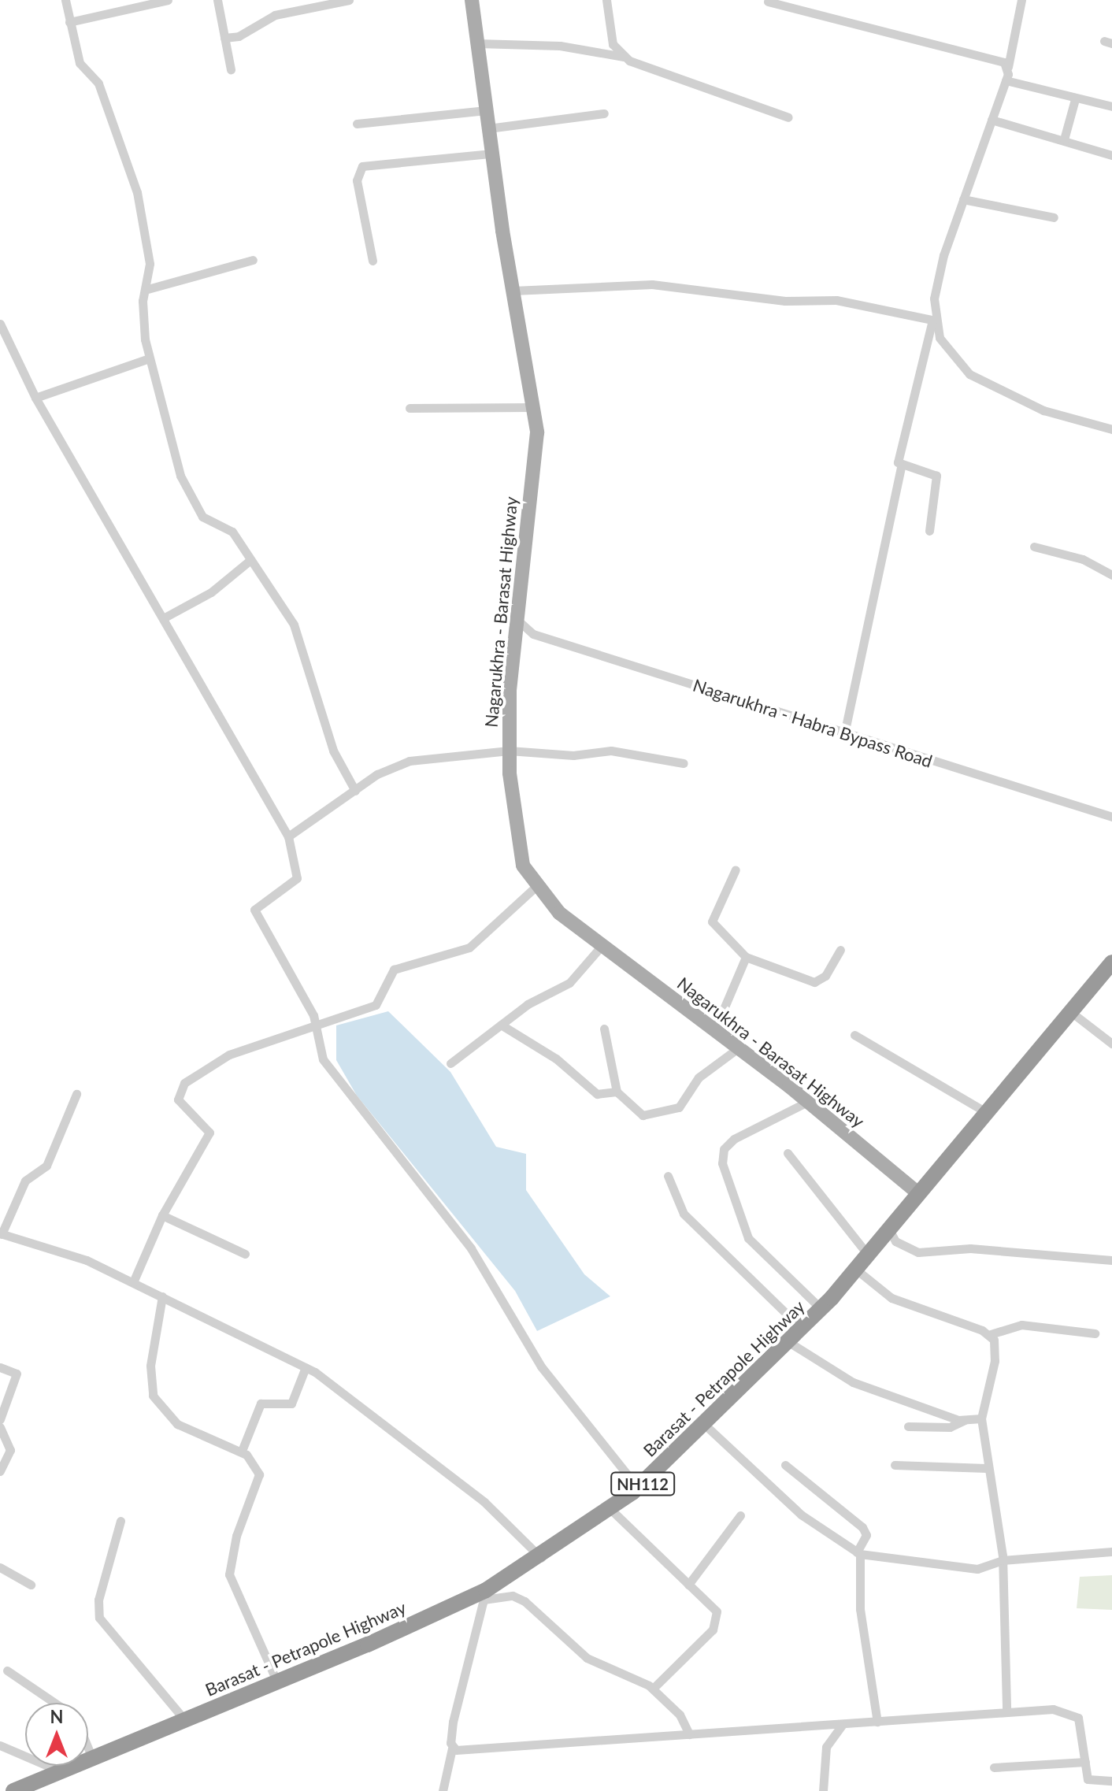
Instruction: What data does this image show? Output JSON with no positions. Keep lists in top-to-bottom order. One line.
{"streets":{"highway":["Barasat - Petrapole Highway","NH112"],"main road":["Nagarukhra - Barasat Highway"],"street":["Nagarukhra - Habra Bypass Road"]},"crossings":[["Nagarukhra - Barasat Highway","Nagarukhra - Habra Bypass Road"],["Nagarukhra - Barasat Highway","Barasat - Petrapole Highway"]],"north":"top"}
